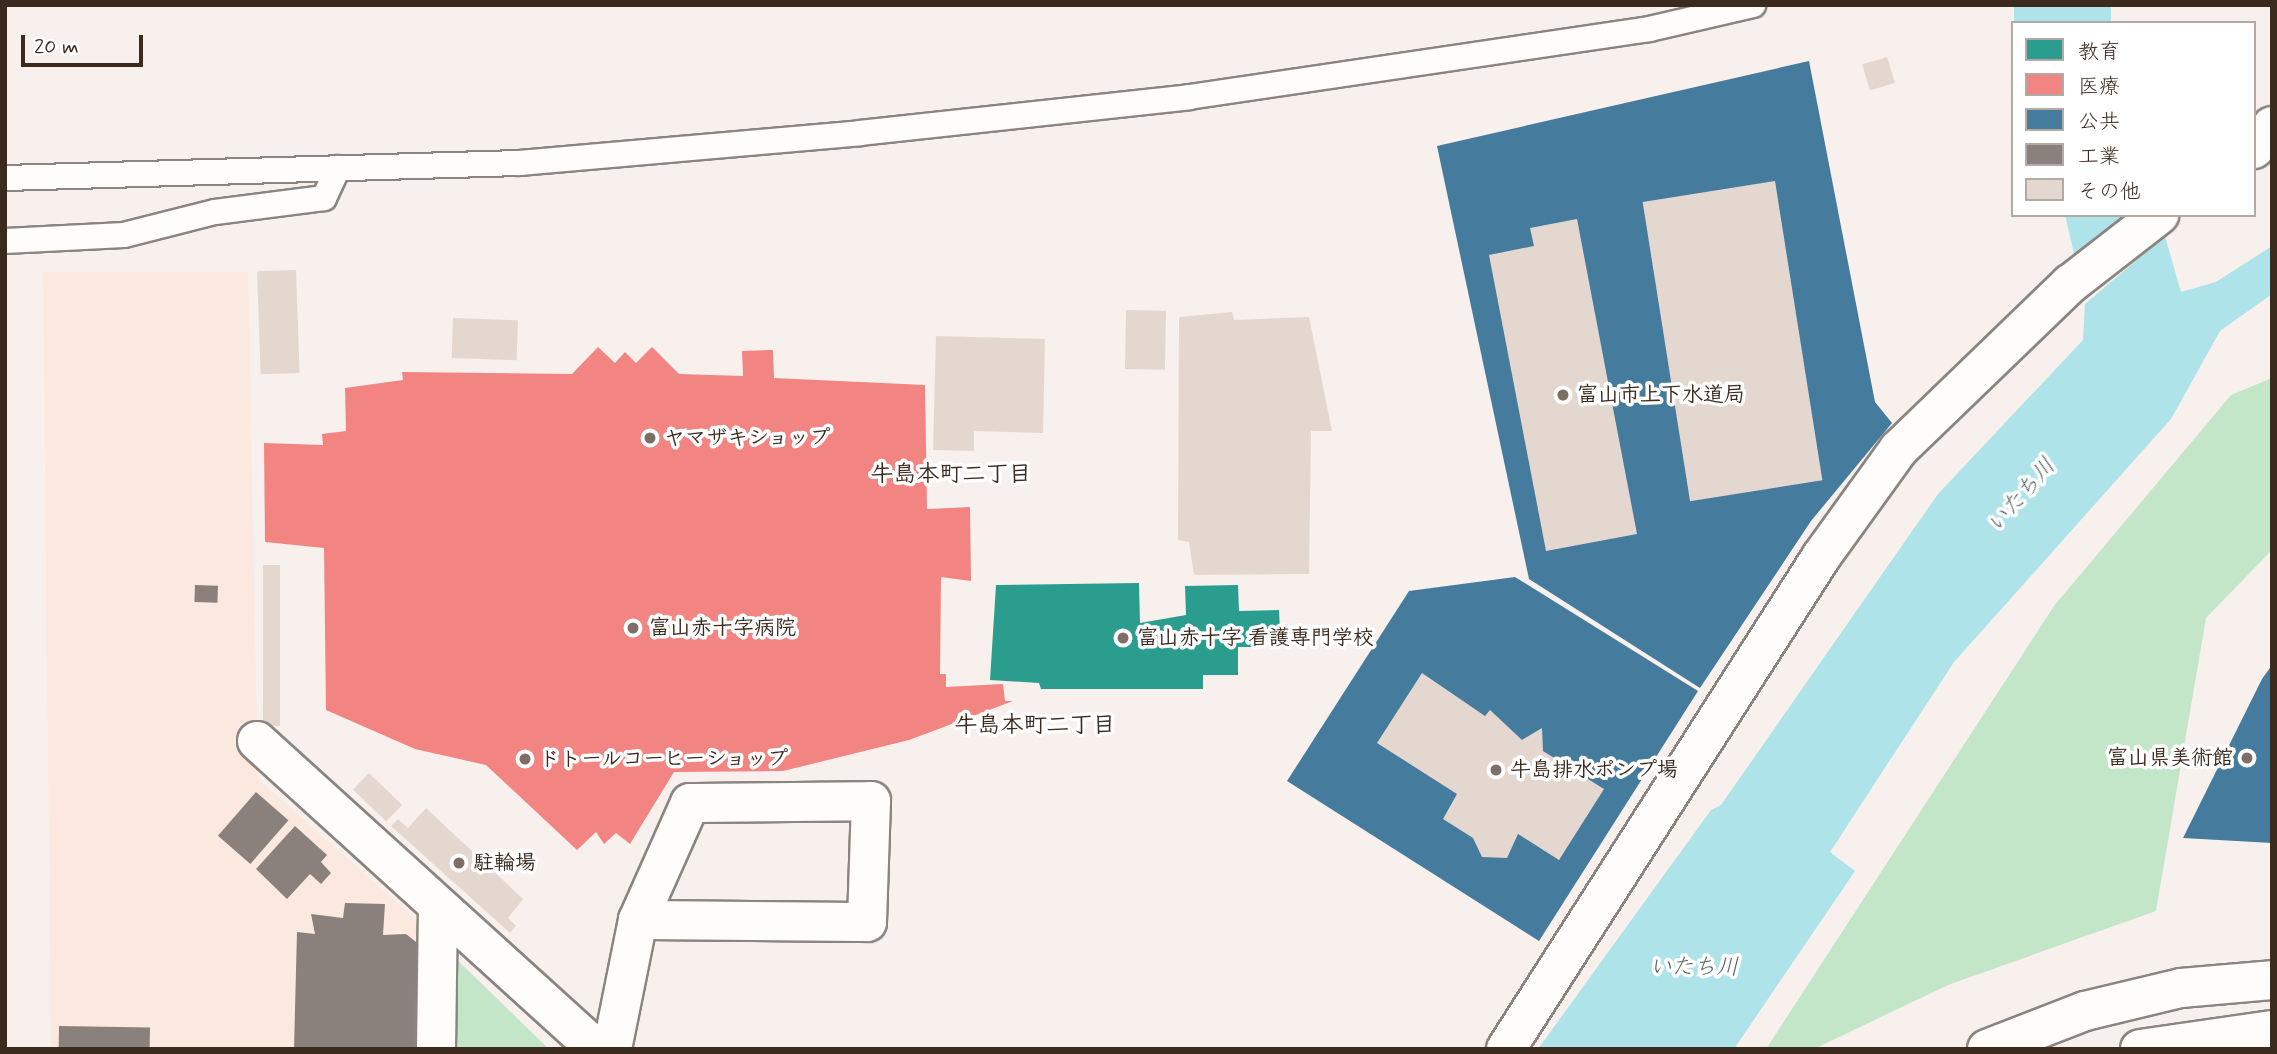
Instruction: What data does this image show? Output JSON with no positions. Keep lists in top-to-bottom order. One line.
{"districts":["牛島本町二丁目","牛島本町二丁目"],"water":["いたち川"],"places":["富山市上下水道局","ヤマザキショップ","富山赤十字病院","富山赤十字 看護専門学校","富山県美術館","ドトールコーヒーショップ","牛島排水ポンプ場","駐輪場"],"legend":["教育","医療","公共","工業","その他"],"scale_bar":"20 m"}
